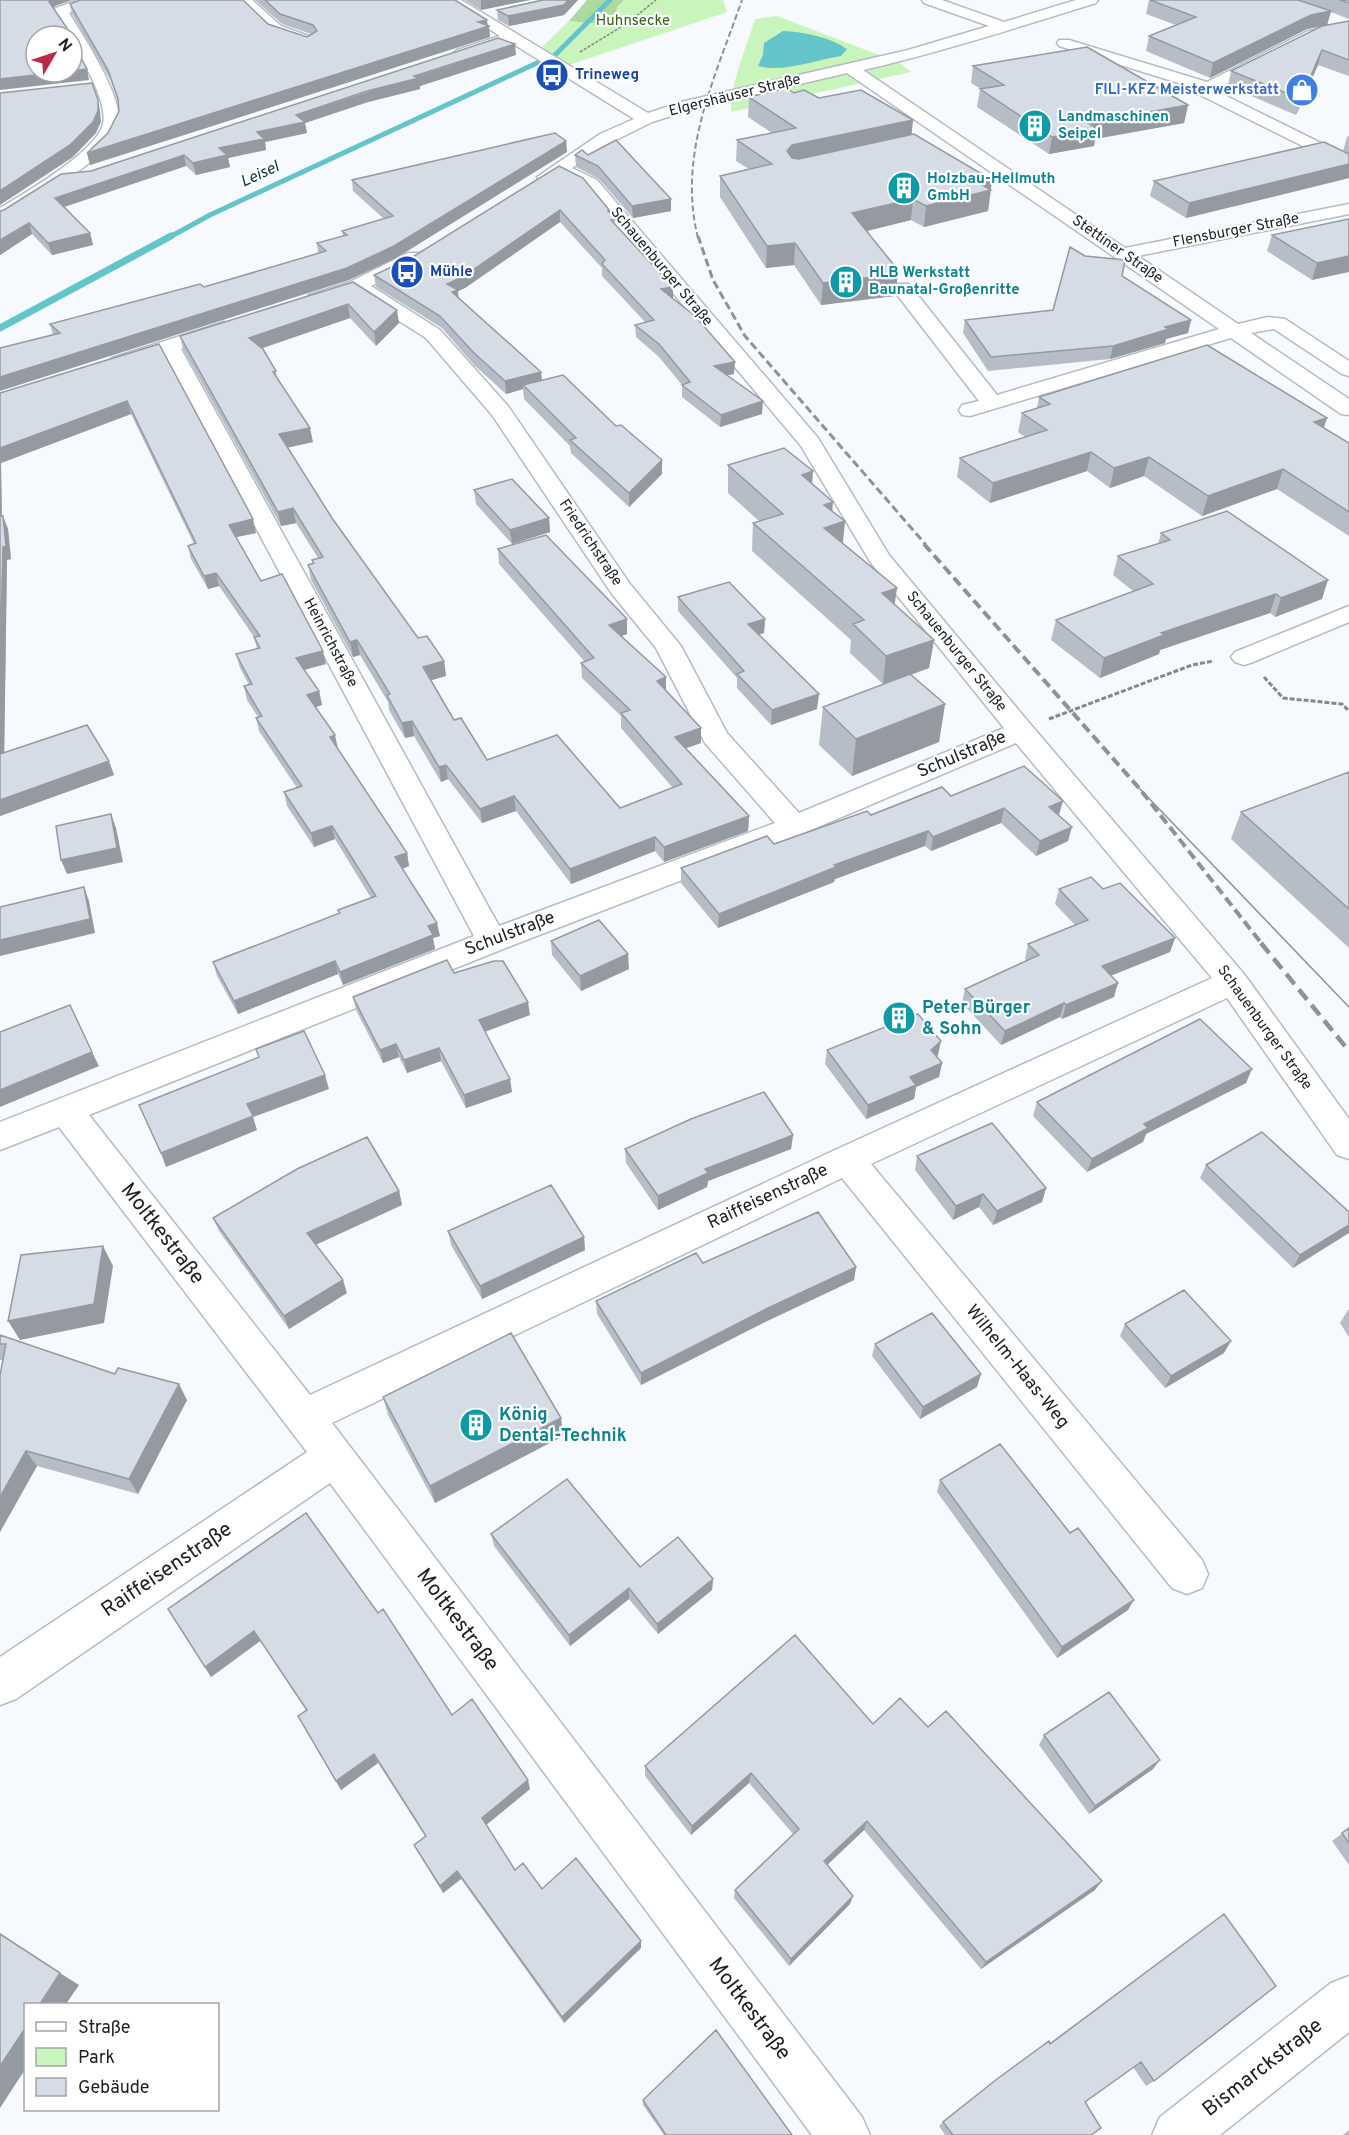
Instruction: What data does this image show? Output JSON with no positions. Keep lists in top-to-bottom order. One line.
{"streets":{"street":["Elgershäuser Straße","Flensburger Straße","Stettiner Straße","Schauenburger Straße","Friedrichstraße","Heinrichstraße","Schulstraße","Raiffeisenstraße","Moltkestraße","Wilhelm-Haas-Weg","Bismarckstraße"]},"crossings":[["Elgershäuser Straße","Stettiner Straße"],["Elgershäuser Straße","Schauenburger Straße"],["Flensburger Straße","Stettiner Straße"],["Schauenburger Straße","Schulstraße"],["Schauenburger Straße","Raiffeisenstraße"],["Friedrichstraße","Schulstraße"],["Heinrichstraße","Schulstraße"],["Schulstraße","Moltkestraße"],["Raiffeisenstraße","Moltkestraße"],["Raiffeisenstraße","Wilhelm-Haas-Weg"]],"water":["Leisel"],"parks":["Huhnsecke"],"places":{"bus stop":["Trineweg","Mühle"],"shop":["FILI-KFZ Meisterwerkstatt"],"building":["Landmaschinen Seipel","Holzbau-Hellmuth GmbH","HLB Werkstatt Baunatal-Großenritte","Peter Bürger & Sohn","König Dental-Technik"]},"legend":["Straße","Park","Gebäude"],"north":"top right"}
